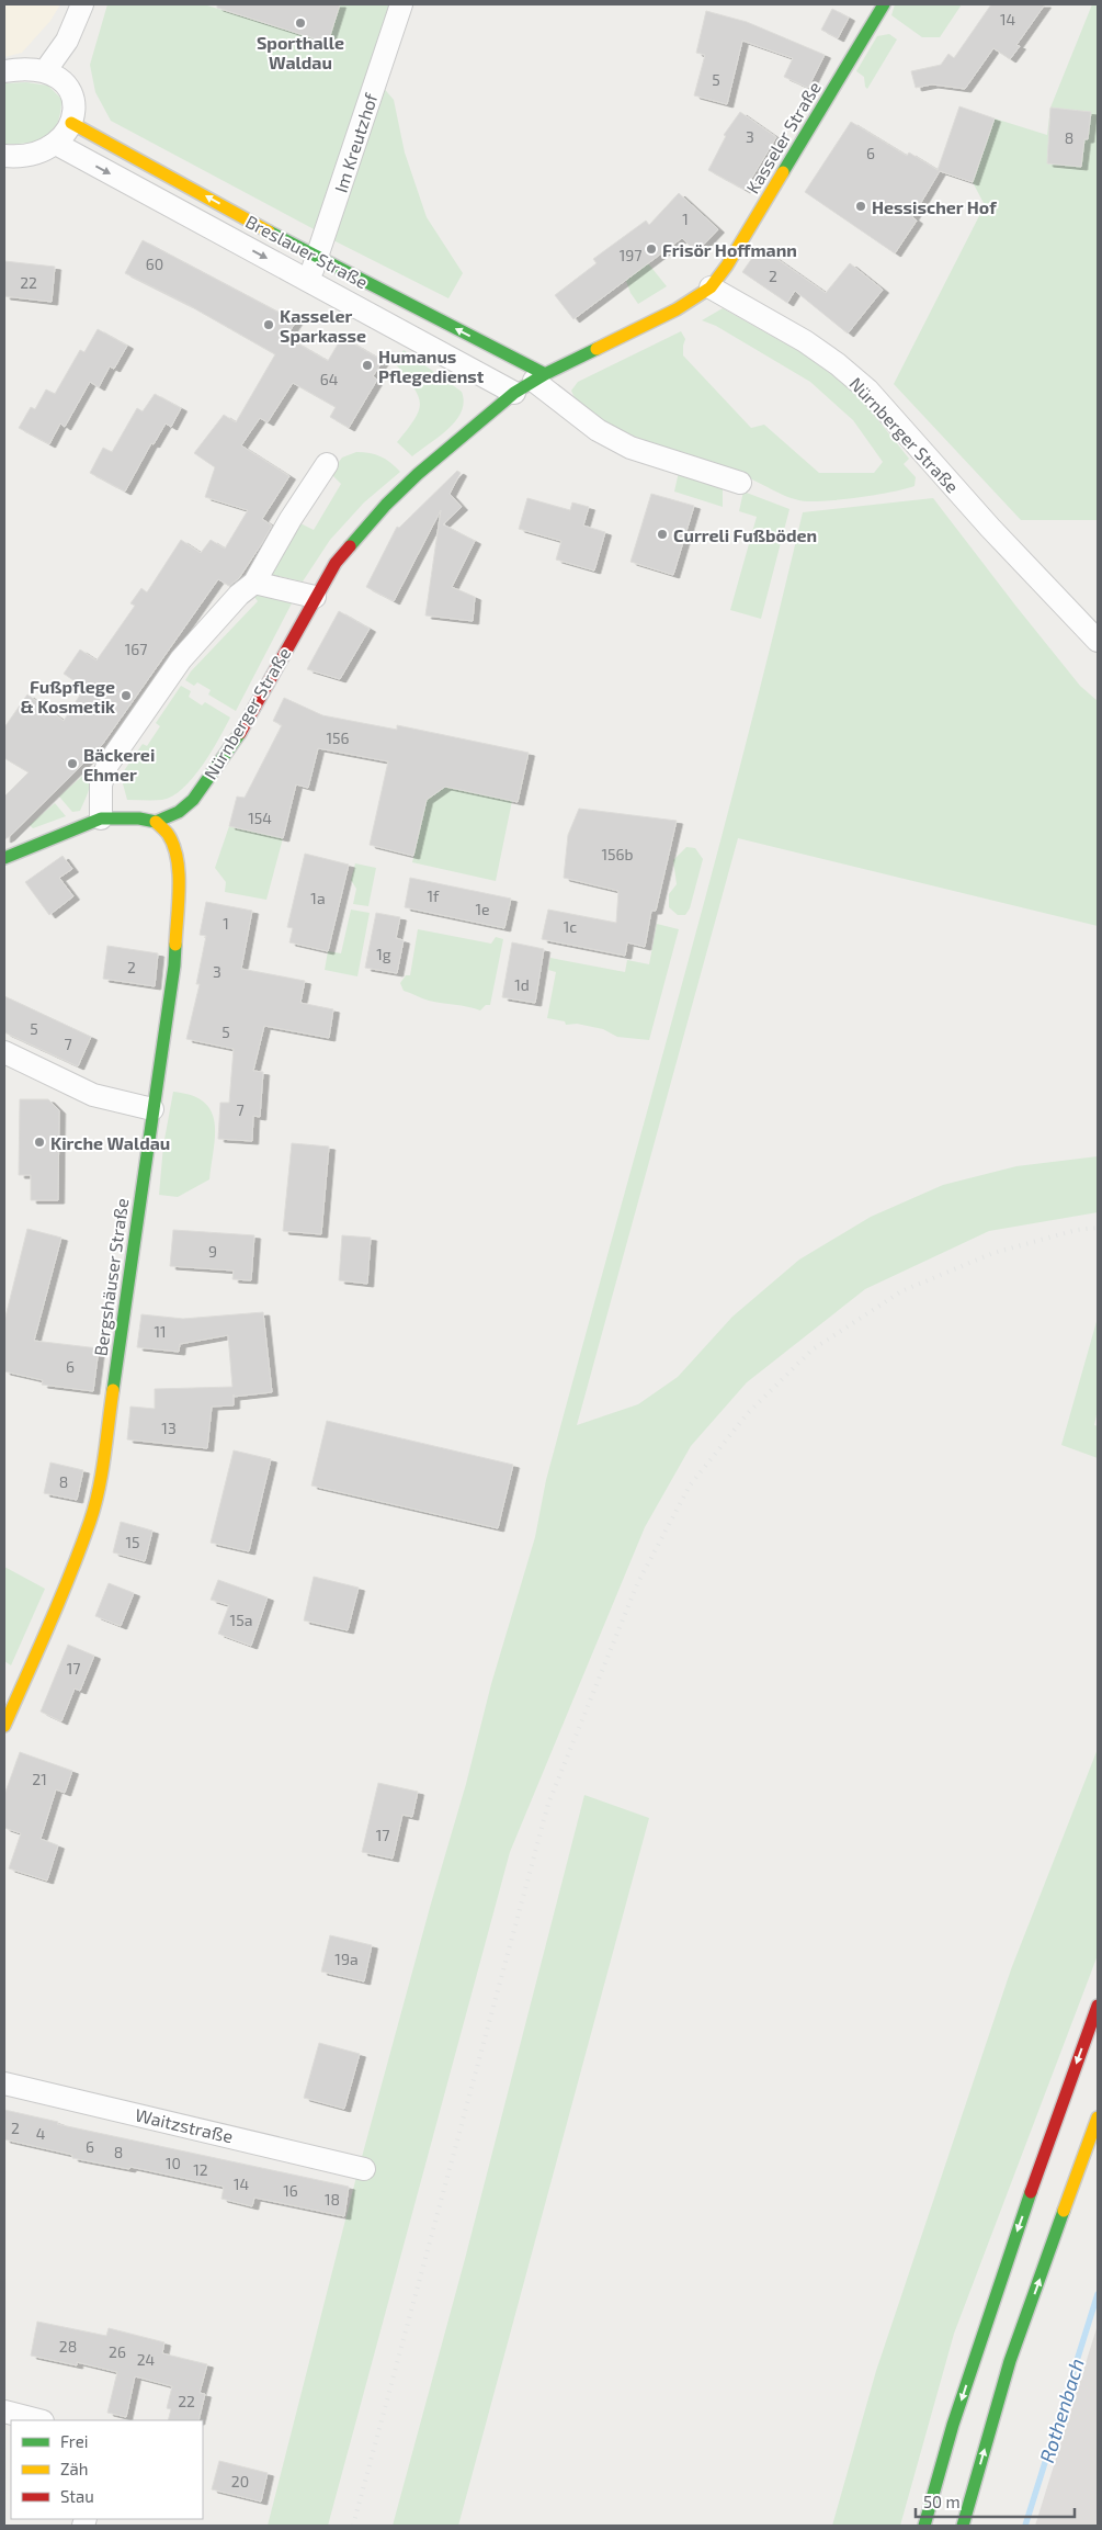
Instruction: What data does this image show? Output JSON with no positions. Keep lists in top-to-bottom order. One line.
{"streets":{"main road":["Kasseler Straße","Breslauer Straße","Nürnberger Straße","Bergshäuser Straße"],"street":["Im Kreutzhof","Waitzstraße"]},"crossings":[["Kasseler Straße","Nürnberger Straße"],["Im Kreutzhof","Breslauer Straße"],["Breslauer Straße","Nürnberger Straße"],["Nürnberger Straße","Bergshäuser Straße"]],"water":["Rothenbach"],"places":["Sporthalle Waldau","Hessischer Hof","Frisör Hoffmann","Kasseler Sparkasse","Humanus Pflegedienst","Curreli Fußböden","Fußpflege & Kosmetik","Bäckerei Ehmer","Kirche Waldau"],"house_numbers":["14","5","3","8","6","1","197","60","2","22","64","167","156","154","156b","1f","1a","1e","1","1c","1g","2","3","1d","5","5","7","7","9","11","6","13","8","15","15a","17","21","17","19a","2","4","6","8","10","12","14","16","18","28","26","24","22","20"],"legend":["Frei","Zäh","Stau"],"scale_bar":"50 m"}
